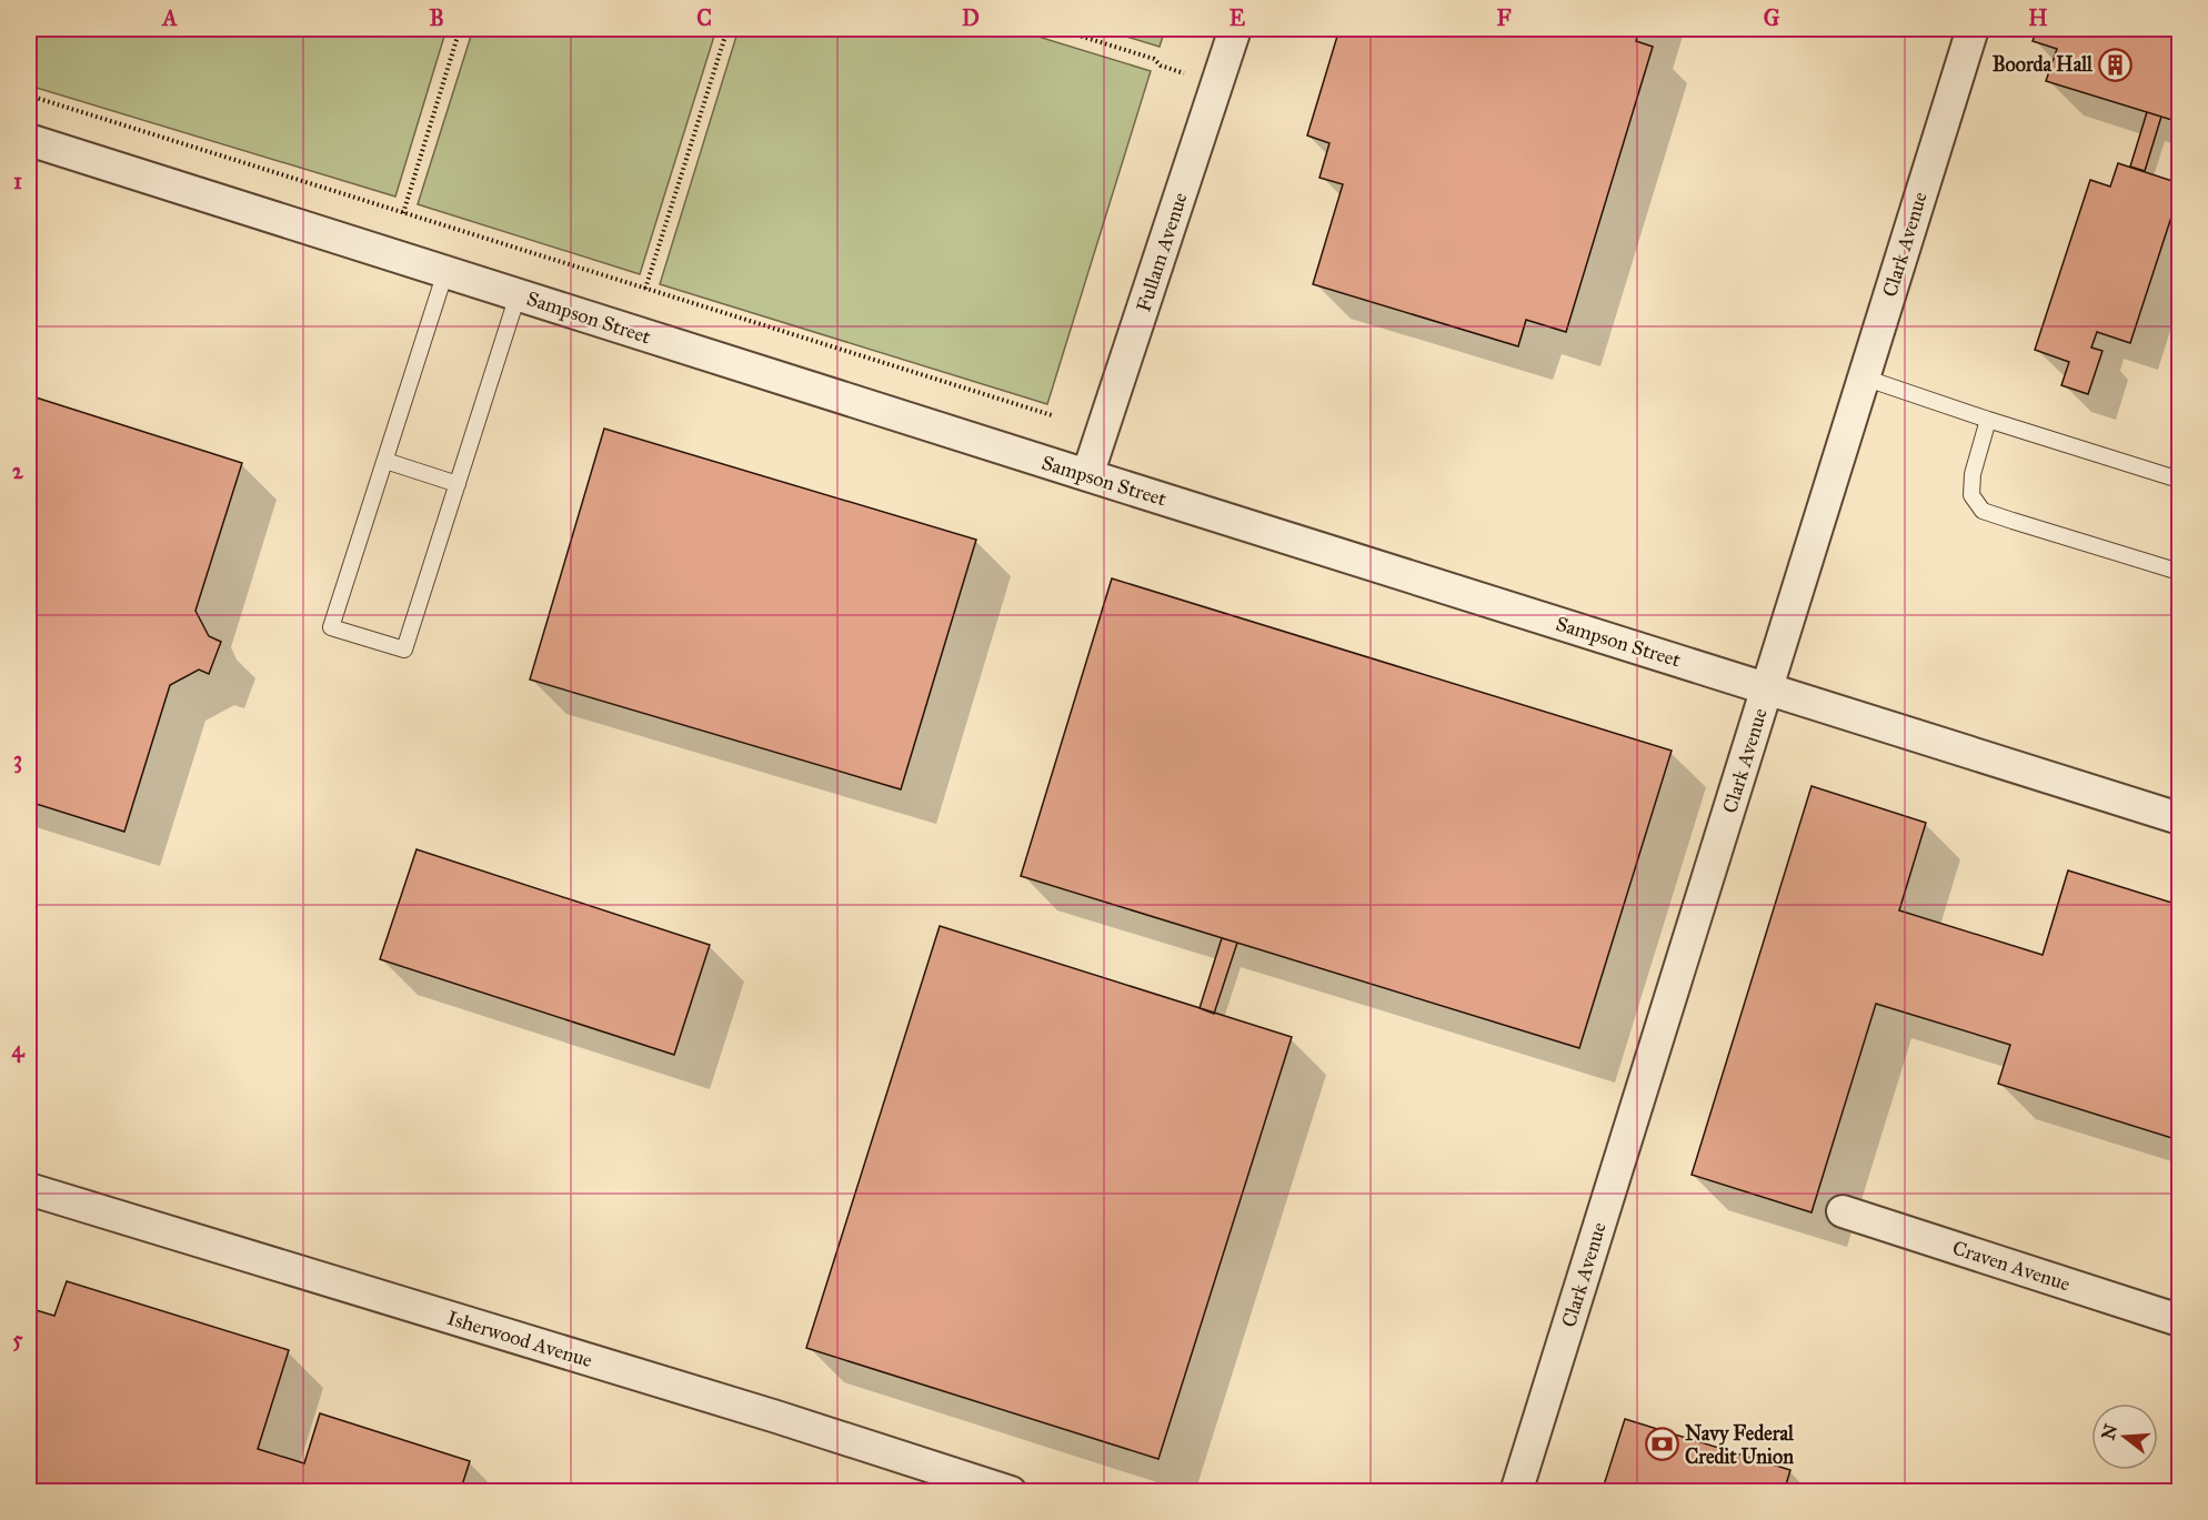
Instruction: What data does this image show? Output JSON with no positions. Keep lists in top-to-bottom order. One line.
{"streets":{"street":["Clark Avenue","Fullam Avenue","Sampson Street","Craven Avenue","Isherwood Avenue"]},"crossings":[["Clark Avenue","Sampson Street"],["Fullam Avenue","Sampson Street"]],"places":{"building":["Boorda Hall"],"bank":["Navy Federal Credit Union"]},"north":"left","grid":{"columns":["A","B","C","D","E","F","G","H"],"rows":["1","2","3","4","5"]}}
